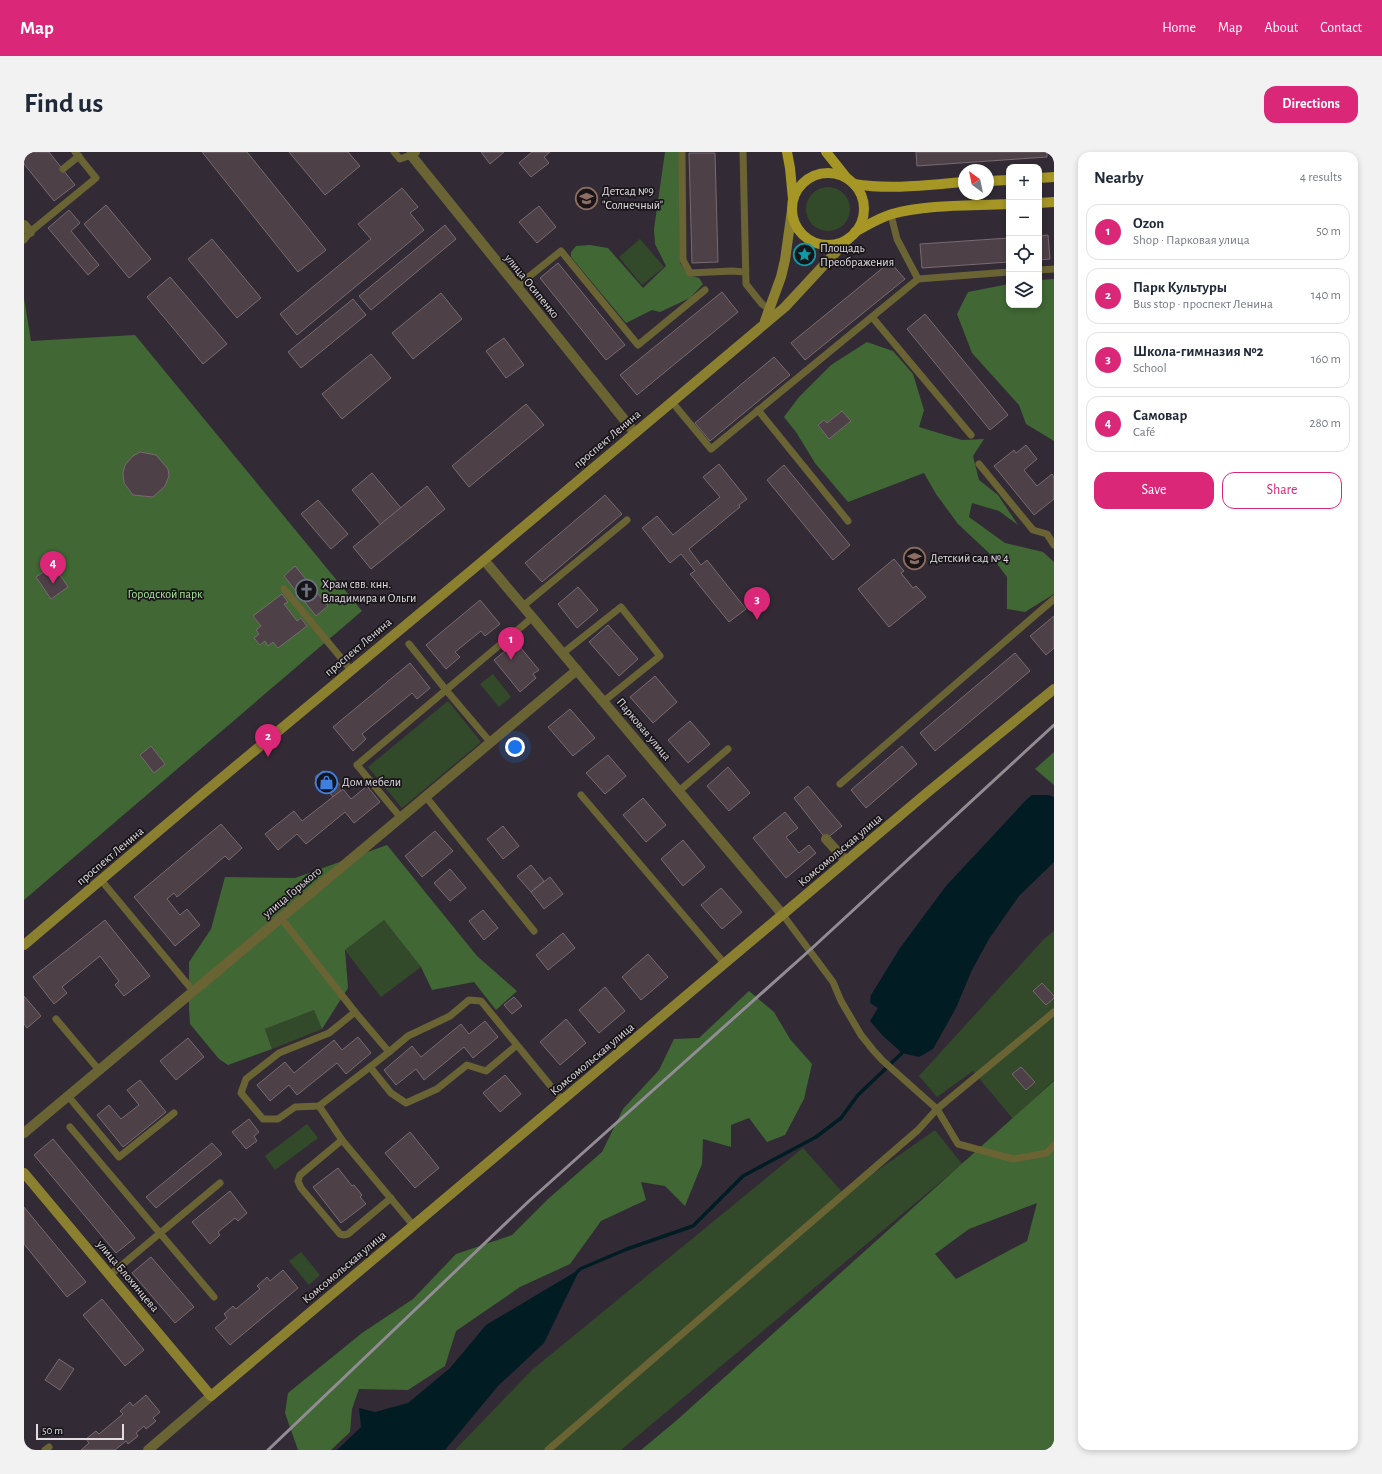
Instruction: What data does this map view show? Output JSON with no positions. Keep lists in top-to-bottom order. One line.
{"streets":{"main road":["проспект Ленина"],"street":["улица Осипенко","Парковая улица","Комсомольская улица","улица Горького","улица Блохинцева"]},"crossings":[["улица Осипенко","проспект Ленина"],["проспект Ленина","Парковая улица"],["Парковая улица","Комсомольская улица"],["Парковая улица","улица Горького"],["Комсомольская улица","улица Блохинцева"]],"parks":["Городской парк"],"places":{"school or university":["Детсад №9 \"Солнечный\"","Детский сад № 4"],"place":["Площадь Преображения"],"church":["Храм свв. кнн. Владимира и Ольги"],"shop":["Дом мебели"]},"scale_bar":"50 m","north":"top left","page":{"header":"Map","nav":["Home","Map","About","Contact"],"buttons":["Directions",["Save","Share"]],"title":"Find us","heading":["Nearby","4 results"],"map_buttons":["+","−"],"list":[{"mark":"1","name":"Ozon","note":"Shop · Парковая улица","value":"50 m"},{"mark":"2","name":"Парк Культуры","note":"Bus stop · проспект Ленина","value":"140 m"},{"mark":"3","name":"Школа-гимназия №2","note":"School","value":"160 m"},{"mark":"4","name":"Самовар","note":"Café","value":"280 m"}],"pins":["4","3","1","2"],"scale":"50 m"}}
